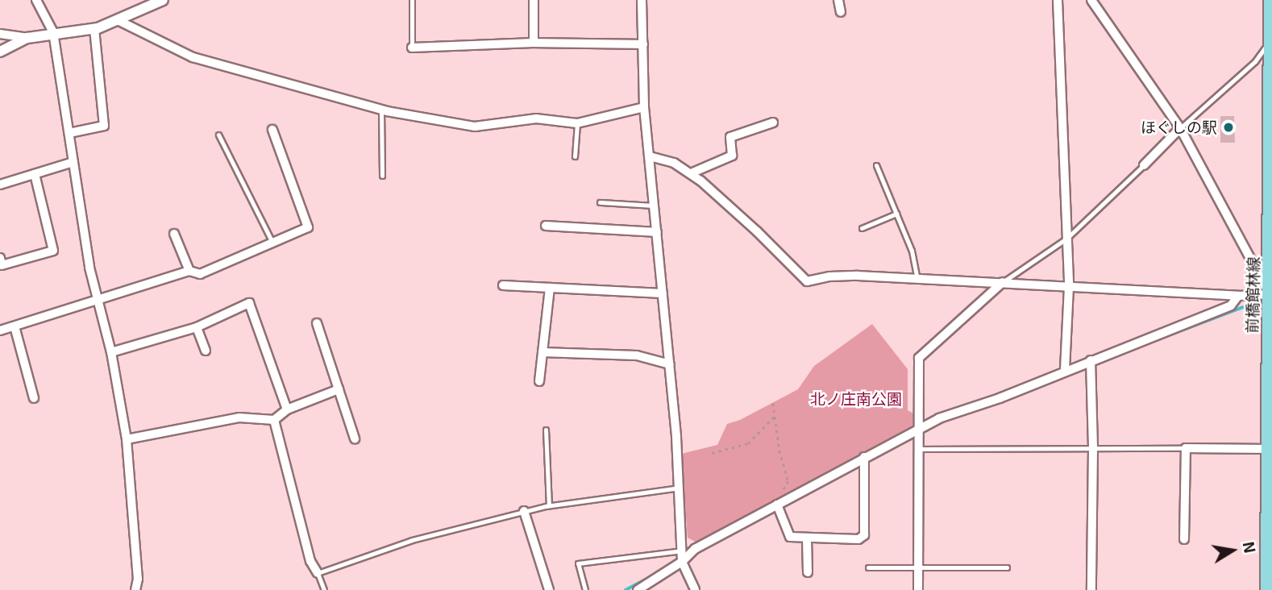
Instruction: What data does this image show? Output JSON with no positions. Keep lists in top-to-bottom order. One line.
{"streets":{"main road":["前橋館林線"]},"parks":["北ノ庄南公園"],"places":["ほぐしの駅"],"north":"right"}
